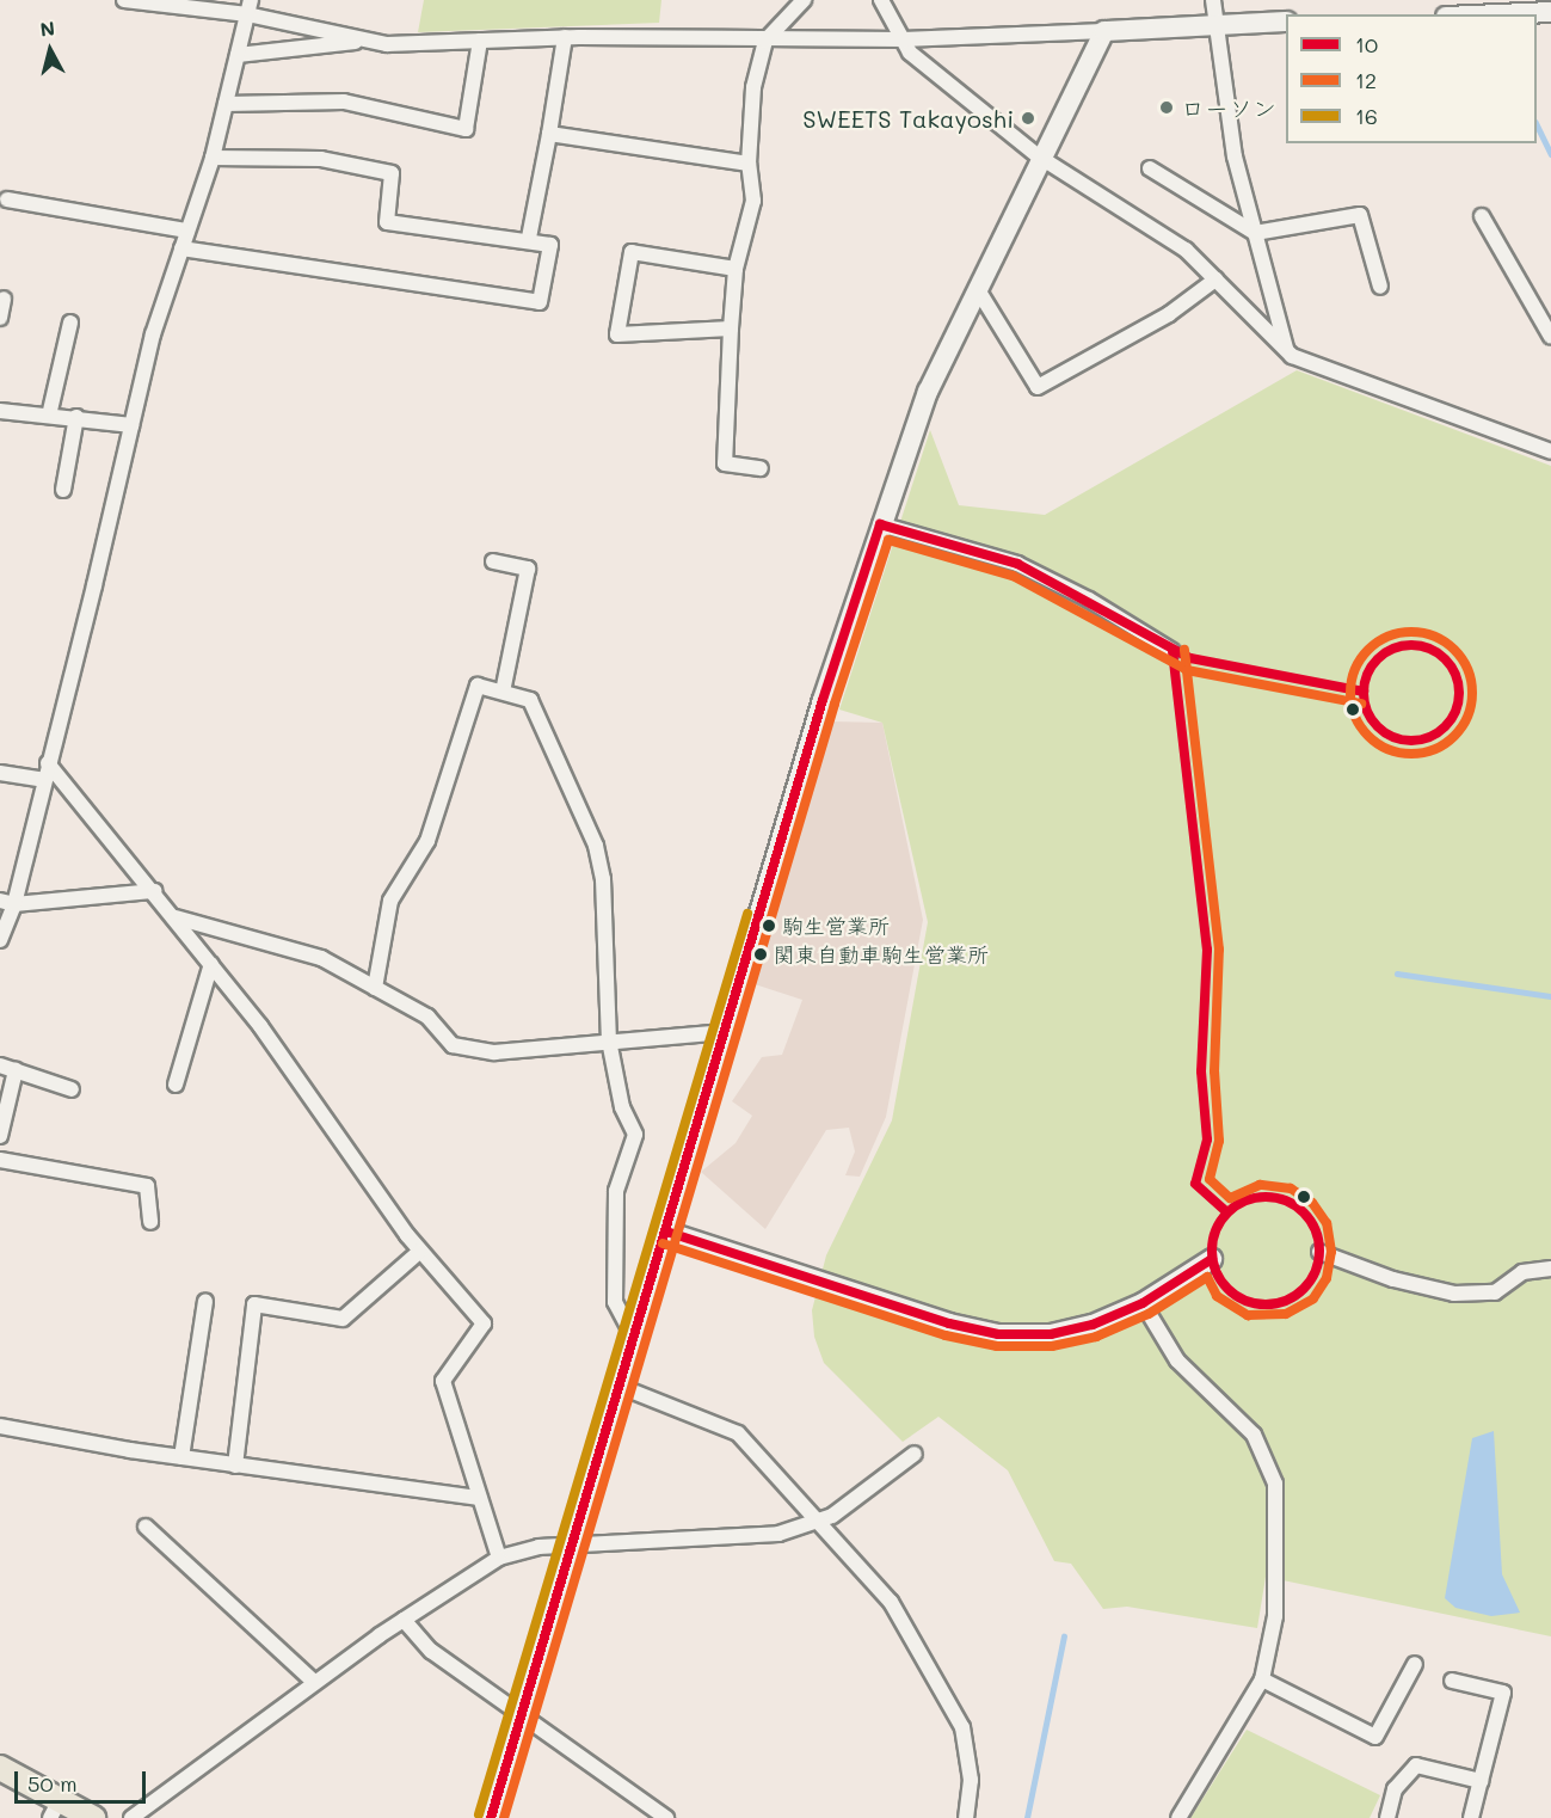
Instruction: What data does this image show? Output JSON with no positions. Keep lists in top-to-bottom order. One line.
{"places":["ローソン","SWEETS Takayoshi","駒生営業所","関東自動車駒生営業所"],"lines":["transit line 10","transit line 12","transit line 16"],"legend":["10","12","16"],"scale_bar":"50 m","north":"top"}
